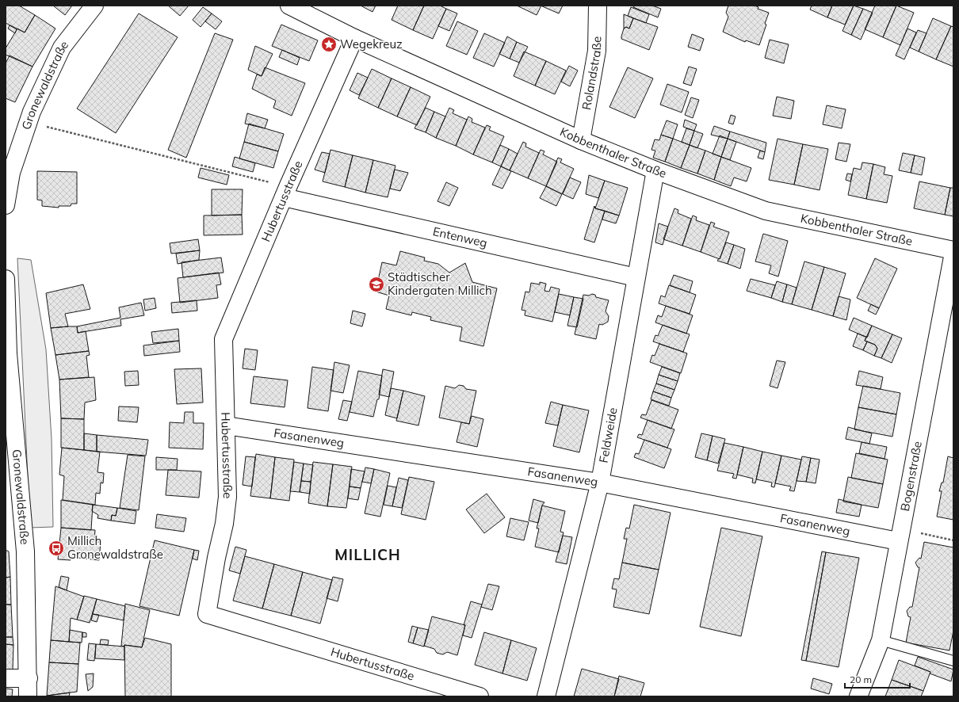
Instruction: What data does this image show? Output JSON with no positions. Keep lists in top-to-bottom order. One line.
{"streets":{"street":["Rolandstraße","Gronewaldstraße","Kobbenthaler Straße","Hubertusstraße","Entenweg","Feldweide","Fasanenweg","Bogenstraße"]},"crossings":[["Rolandstraße","Kobbenthaler Straße"],["Kobbenthaler Straße","Hubertusstraße"],["Kobbenthaler Straße","Feldweide"],["Kobbenthaler Straße","Bogenstraße"],["Hubertusstraße","Entenweg"],["Hubertusstraße","Fasanenweg"],["Entenweg","Feldweide"],["Feldweide","Fasanenweg"],["Fasanenweg","Bogenstraße"]],"districts":["MILLICH"],"places":{"place":["Wegekreuz"],"school or university":["Städtischer Kindergaten Millich"],"bus stop":["Millich Gronewaldstraße"]},"scale_bar":"20 m"}
